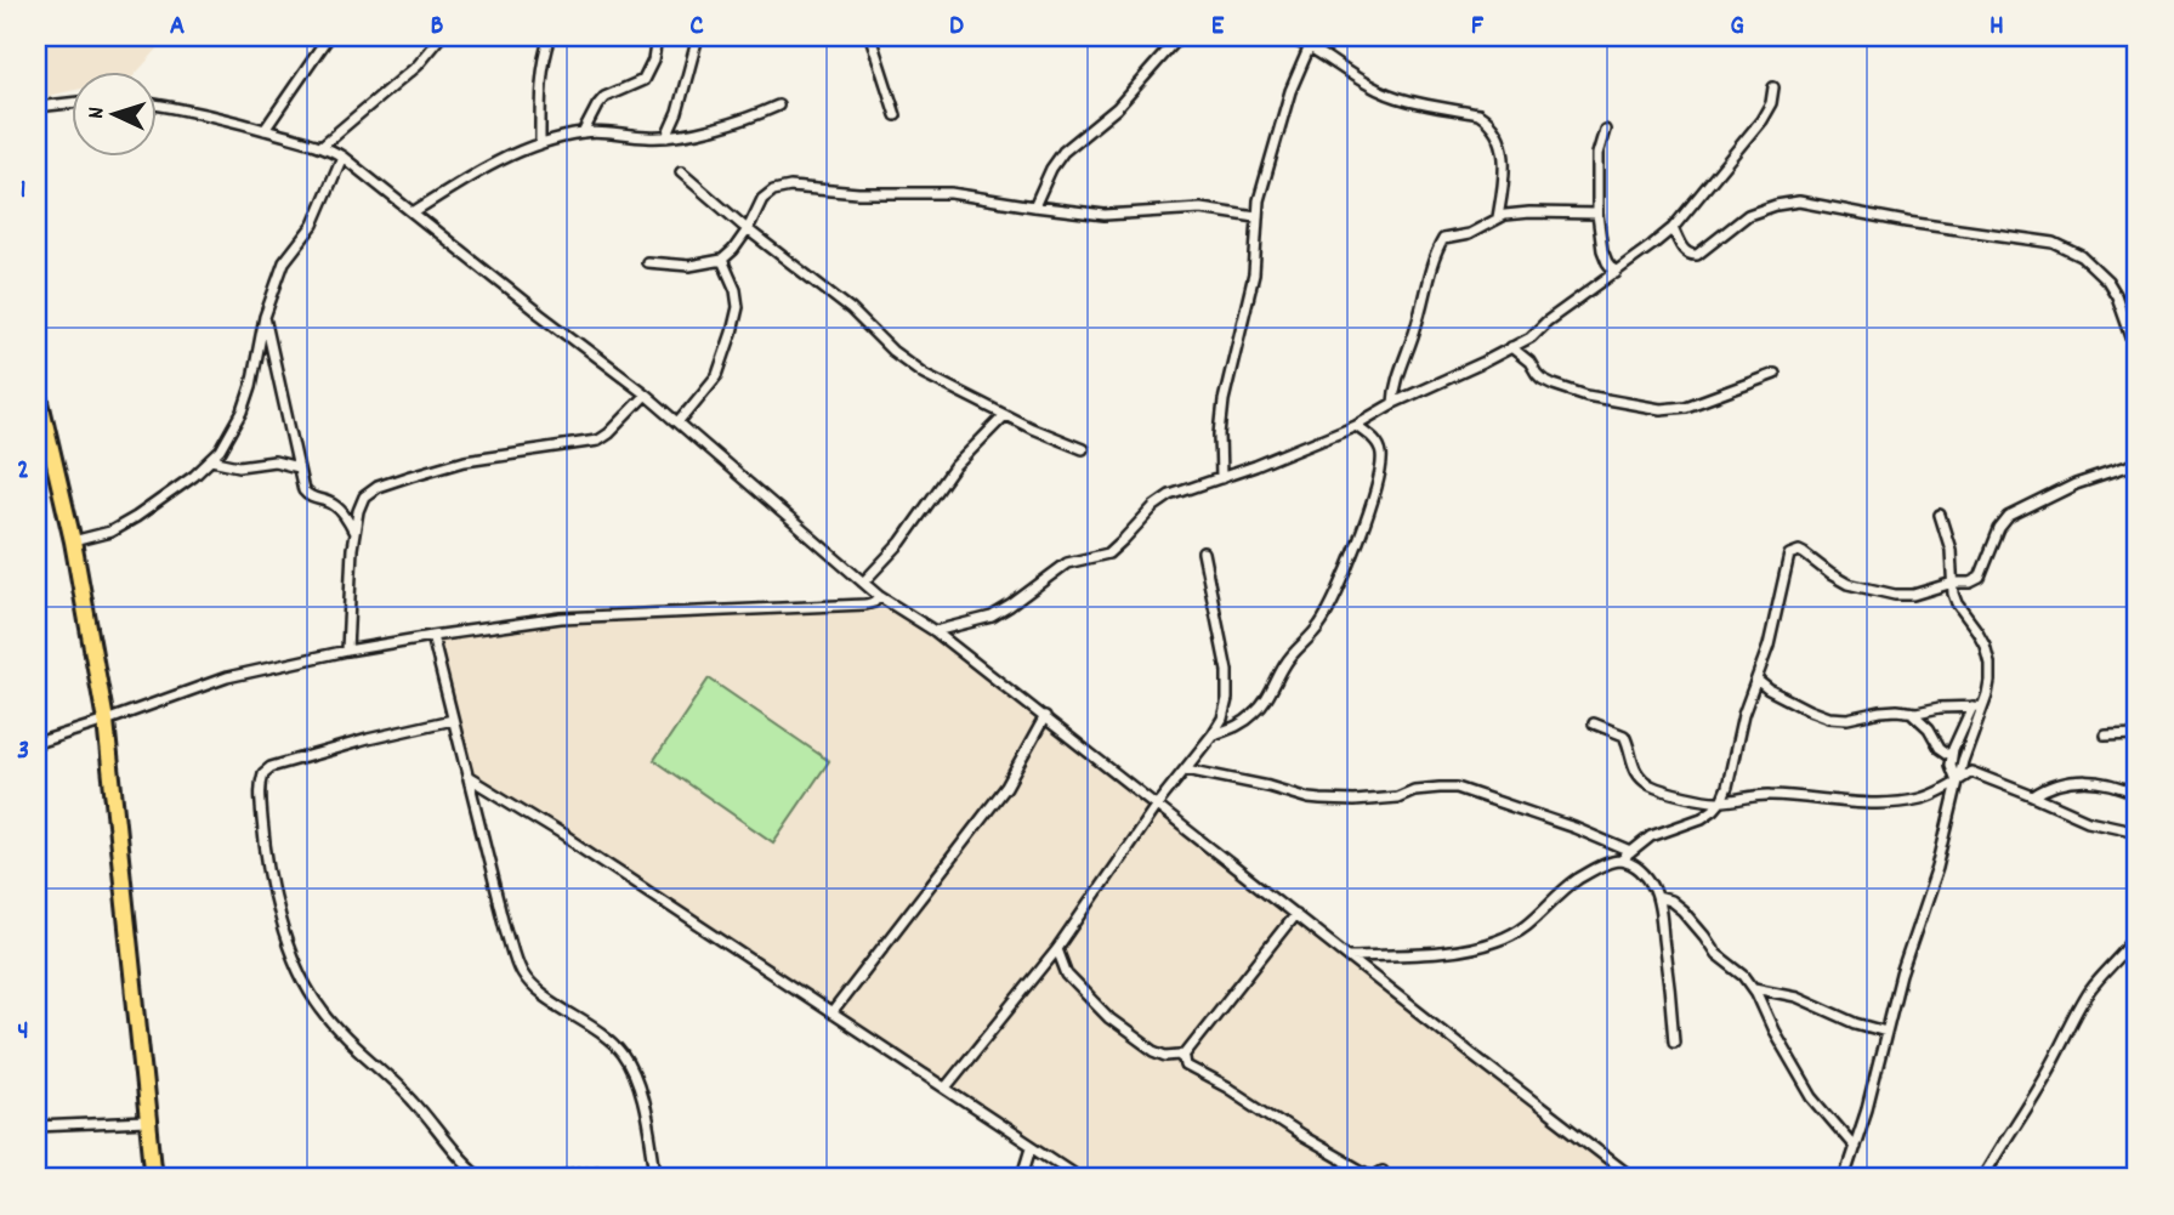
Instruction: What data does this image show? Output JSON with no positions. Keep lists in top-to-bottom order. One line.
{"north":"left","grid":{"columns":["A","B","C","D","E","F","G","H"],"rows":["1","2","3","4"]}}
